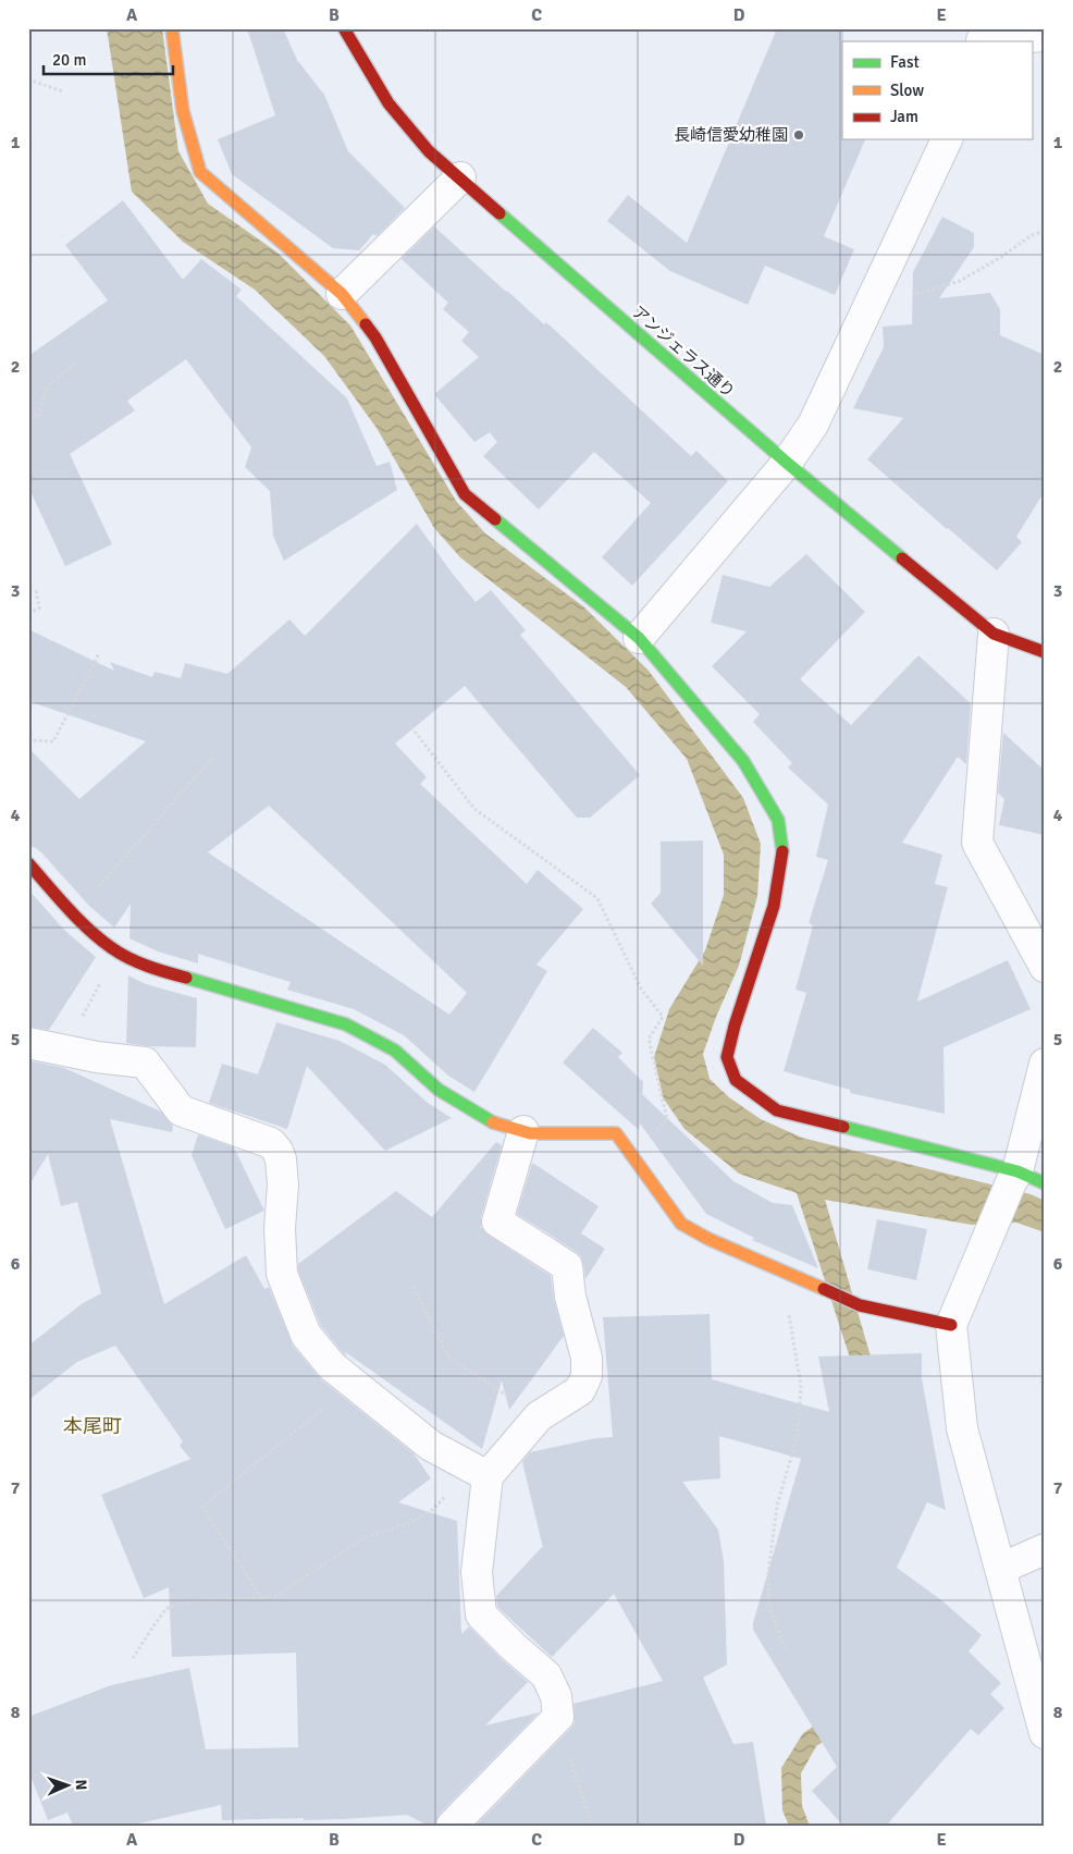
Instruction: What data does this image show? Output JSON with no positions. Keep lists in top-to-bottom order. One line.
{"streets":{"street":["アンジェラス通り"]},"districts":["本尾町"],"places":["長崎信愛幼稚園"],"legend":["Fast","Slow","Jam"],"scale_bar":"20 m","north":"right","grid":{"columns":["A","B","C","D","E"],"rows":["1","2","3","4","5","6","7","8"]}}
